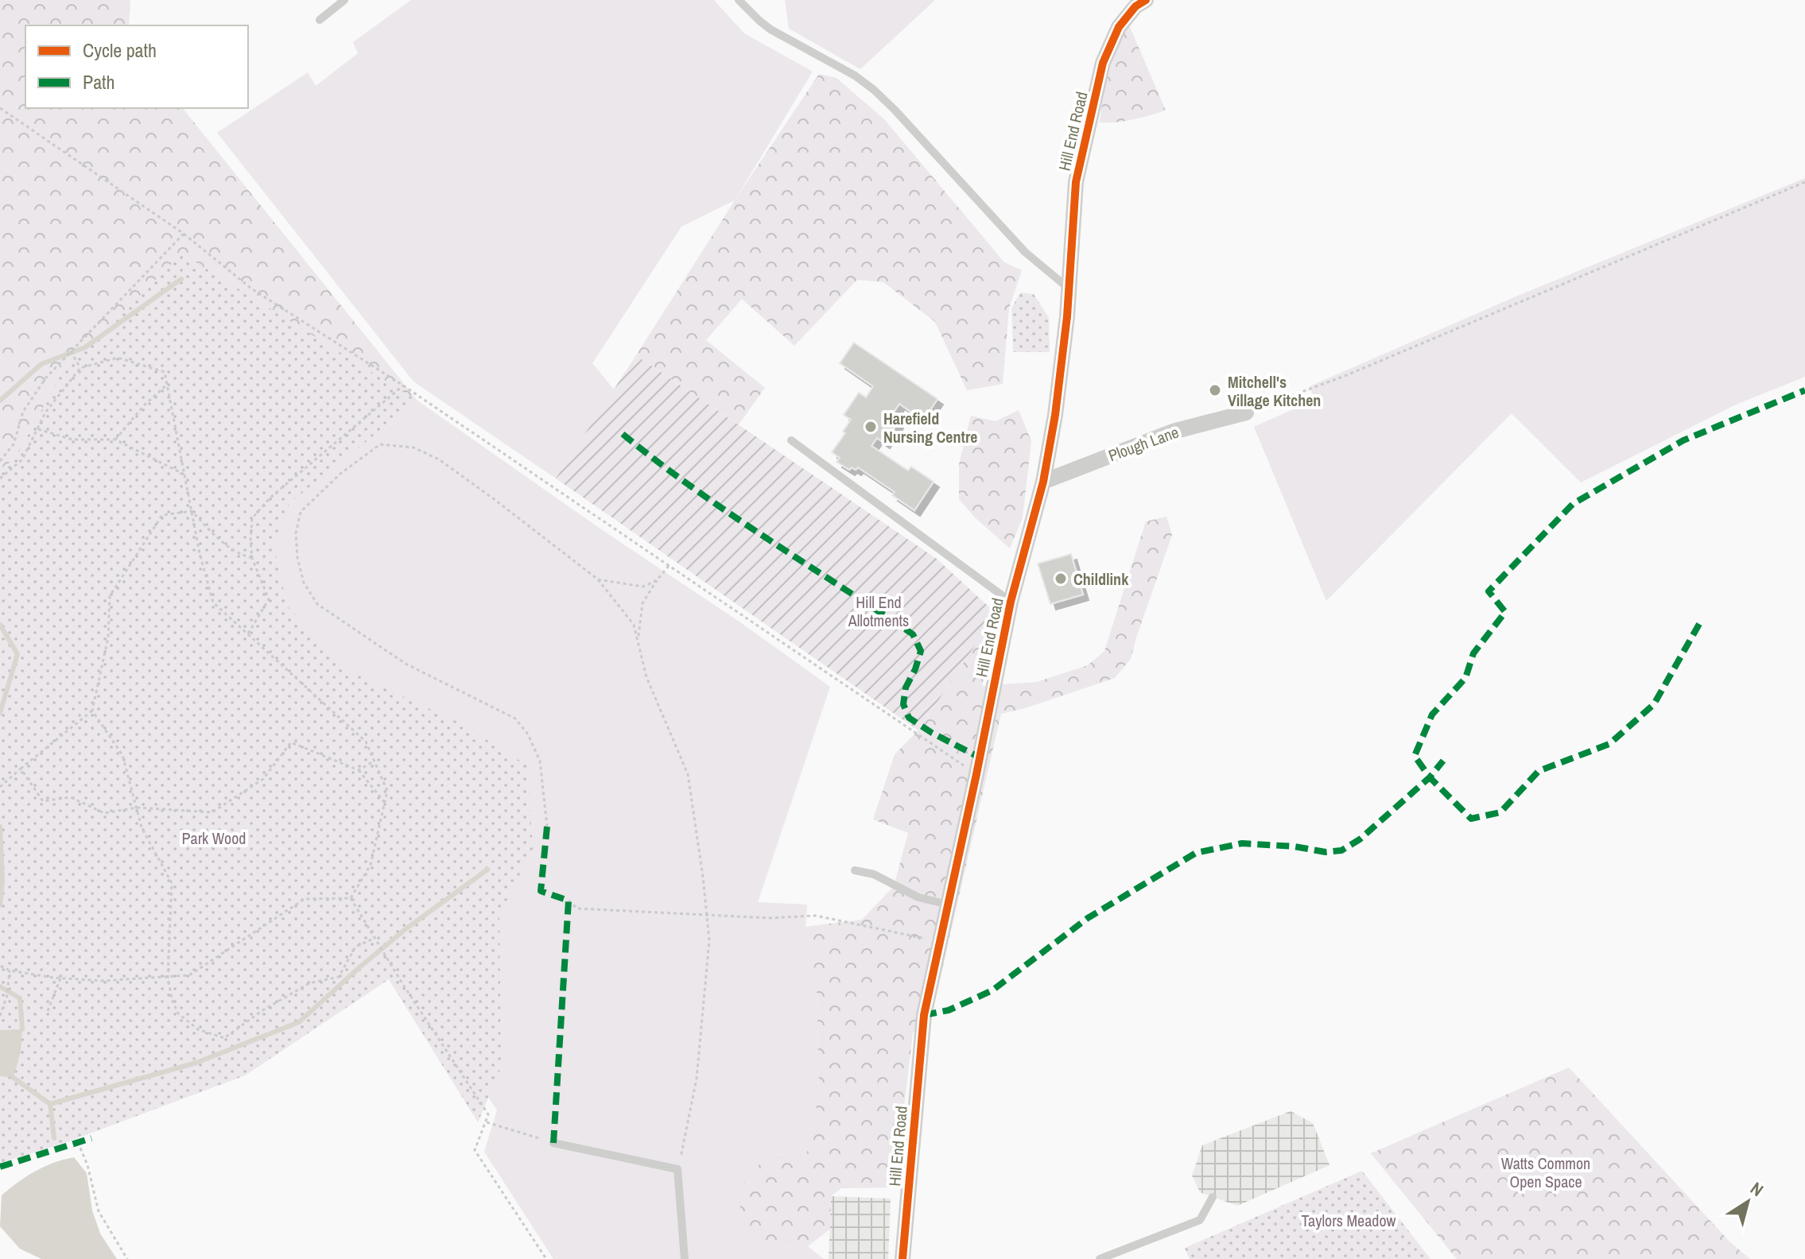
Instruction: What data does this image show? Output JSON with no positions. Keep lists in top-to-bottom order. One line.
{"streets":{"street":["Hill End Road","Plough Lane"]},"crossings":[["Hill End Road","Plough Lane"]],"parks":["Hill End Allotments","Park Wood","Watts Common Open Space","Taylors Meadow"],"places":["Mitchell's Village Kitchen","Harefield Nursing Centre","Childlink"],"legend":["Cycle path","Path"],"north":"top right"}
